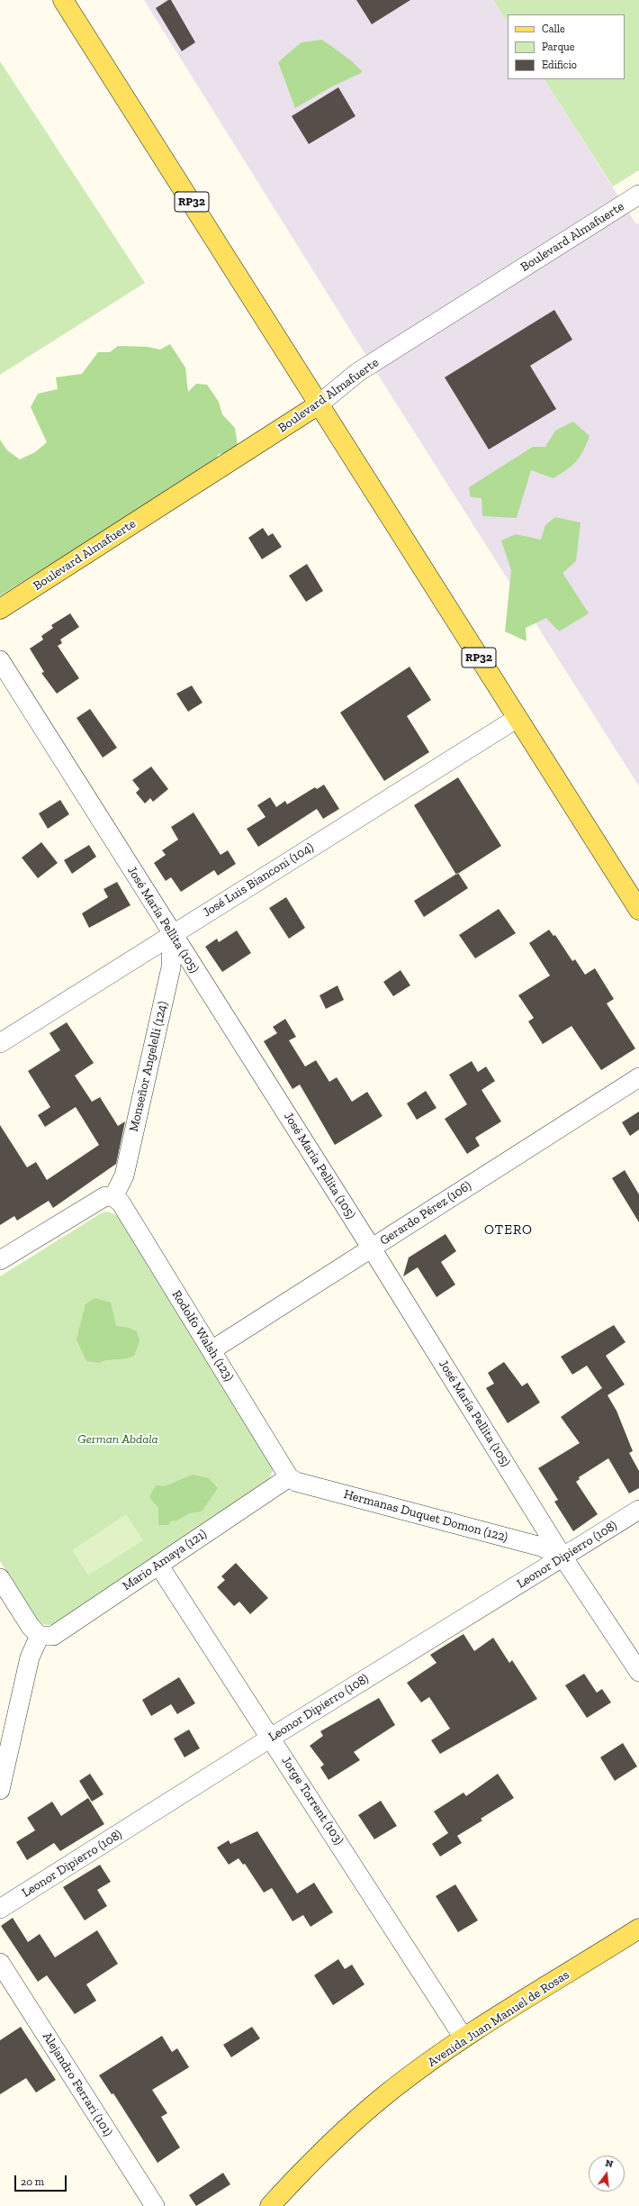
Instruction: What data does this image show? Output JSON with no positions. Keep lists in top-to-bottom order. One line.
{"streets":{"main road":["RP32","Boulevard Almafuerte","Avenida Juan Manuel de Rosas"],"street":["José Luis Bianconi (104)","José María Pellita (105)","Monseñor Angelelli (124)","Gerardo Pérez (106)","Rodolfo Walsh (123)","Hermanas Duquet Domon (122)","Leonor Dipierro (108)","Mario Amaya (121)","Jorge Torrent (103)","Alejandro Ferrari (101)"]},"crossings":[["RP32","Boulevard Almafuerte"],["RP32","José Luis Bianconi (104)"],["José Luis Bianconi (104)","José María Pellita (105)"],["José Luis Bianconi (104)","Monseñor Angelelli (124)"],["José María Pellita (105)","Monseñor Angelelli (124)"],["José María Pellita (105)","Gerardo Pérez (106)"],["José María Pellita (105)","Hermanas Duquet Domon (122)"],["José María Pellita (105)","Leonor Dipierro (108)"],["Monseñor Angelelli (124)","Rodolfo Walsh (123)"],["Gerardo Pérez (106)","Rodolfo Walsh (123)"],["Rodolfo Walsh (123)","Hermanas Duquet Domon (122)"],["Rodolfo Walsh (123)","Mario Amaya (121)"],["Hermanas Duquet Domon (122)","Leonor Dipierro (108)"],["Hermanas Duquet Domon (122)","Mario Amaya (121)"],["Leonor Dipierro (108)","Jorge Torrent (103)"],["Mario Amaya (121)","Jorge Torrent (103)"],["Jorge Torrent (103)","Avenida Juan Manuel de Rosas"]],"districts":["OTERO"],"parks":["German Abdala"],"legend":["Calle","Parque","Edificio"],"scale_bar":"20 m","north":"top"}
